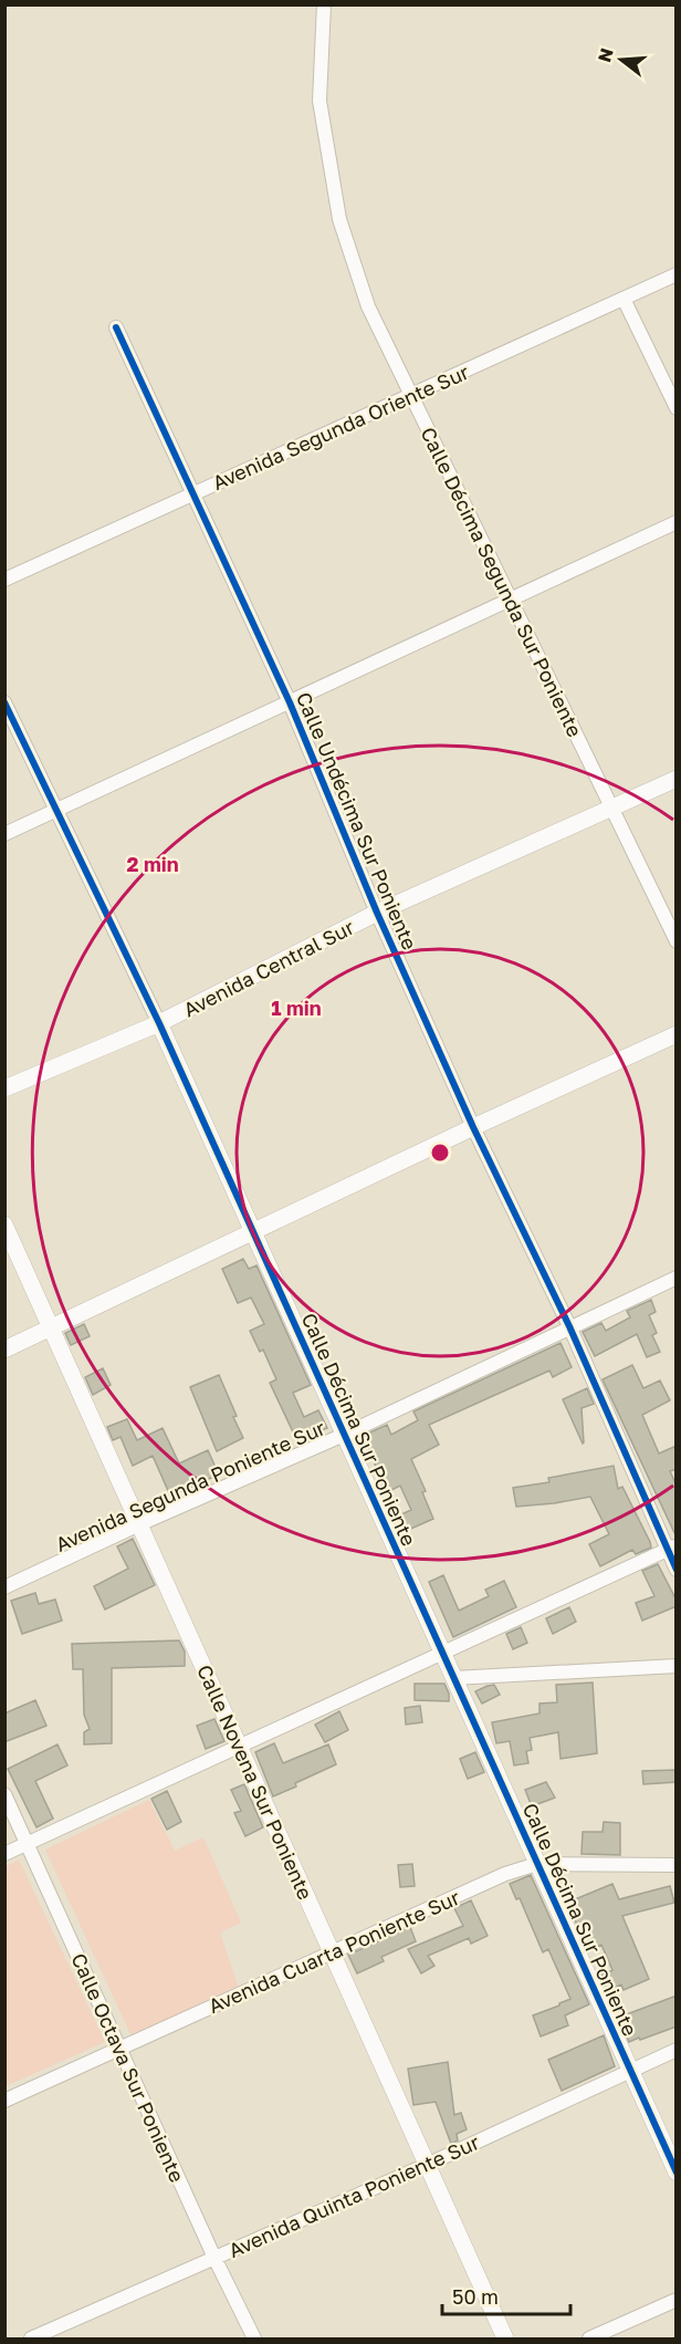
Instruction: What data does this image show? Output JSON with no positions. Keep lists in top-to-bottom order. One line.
{"streets":{"street":["Avenida Segunda Oriente Sur","Calle Décima Segunda Sur Poniente","Calle Undécima Sur Poniente","Avenida Central Sur","Calle Décima Sur Poniente","Avenida Segunda Poniente Sur","Calle Novena Sur Poniente","Avenida Cuarta Poniente Sur","Calle Octava Sur Poniente","Avenida Quinta Poniente Sur"]},"crossings":[["Avenida Segunda Oriente Sur","Calle Décima Segunda Sur Poniente"],["Avenida Segunda Oriente Sur","Calle Undécima Sur Poniente"],["Calle Décima Segunda Sur Poniente","Avenida Central Sur"],["Calle Undécima Sur Poniente","Avenida Central Sur"],["Calle Undécima Sur Poniente","Avenida Segunda Poniente Sur"],["Avenida Central Sur","Calle Décima Sur Poniente"],["Calle Décima Sur Poniente","Avenida Segunda Poniente Sur"],["Calle Décima Sur Poniente","Avenida Cuarta Poniente Sur"],["Calle Décima Sur Poniente","Avenida Quinta Poniente Sur"],["Avenida Segunda Poniente Sur","Calle Novena Sur Poniente"],["Calle Novena Sur Poniente","Avenida Cuarta Poniente Sur"],["Calle Novena Sur Poniente","Avenida Quinta Poniente Sur"],["Avenida Cuarta Poniente Sur","Calle Octava Sur Poniente"],["Calle Octava Sur Poniente","Avenida Quinta Poniente Sur"]],"scale_bar":"50 m","north":"left","rings":["2 min","1 min"]}
